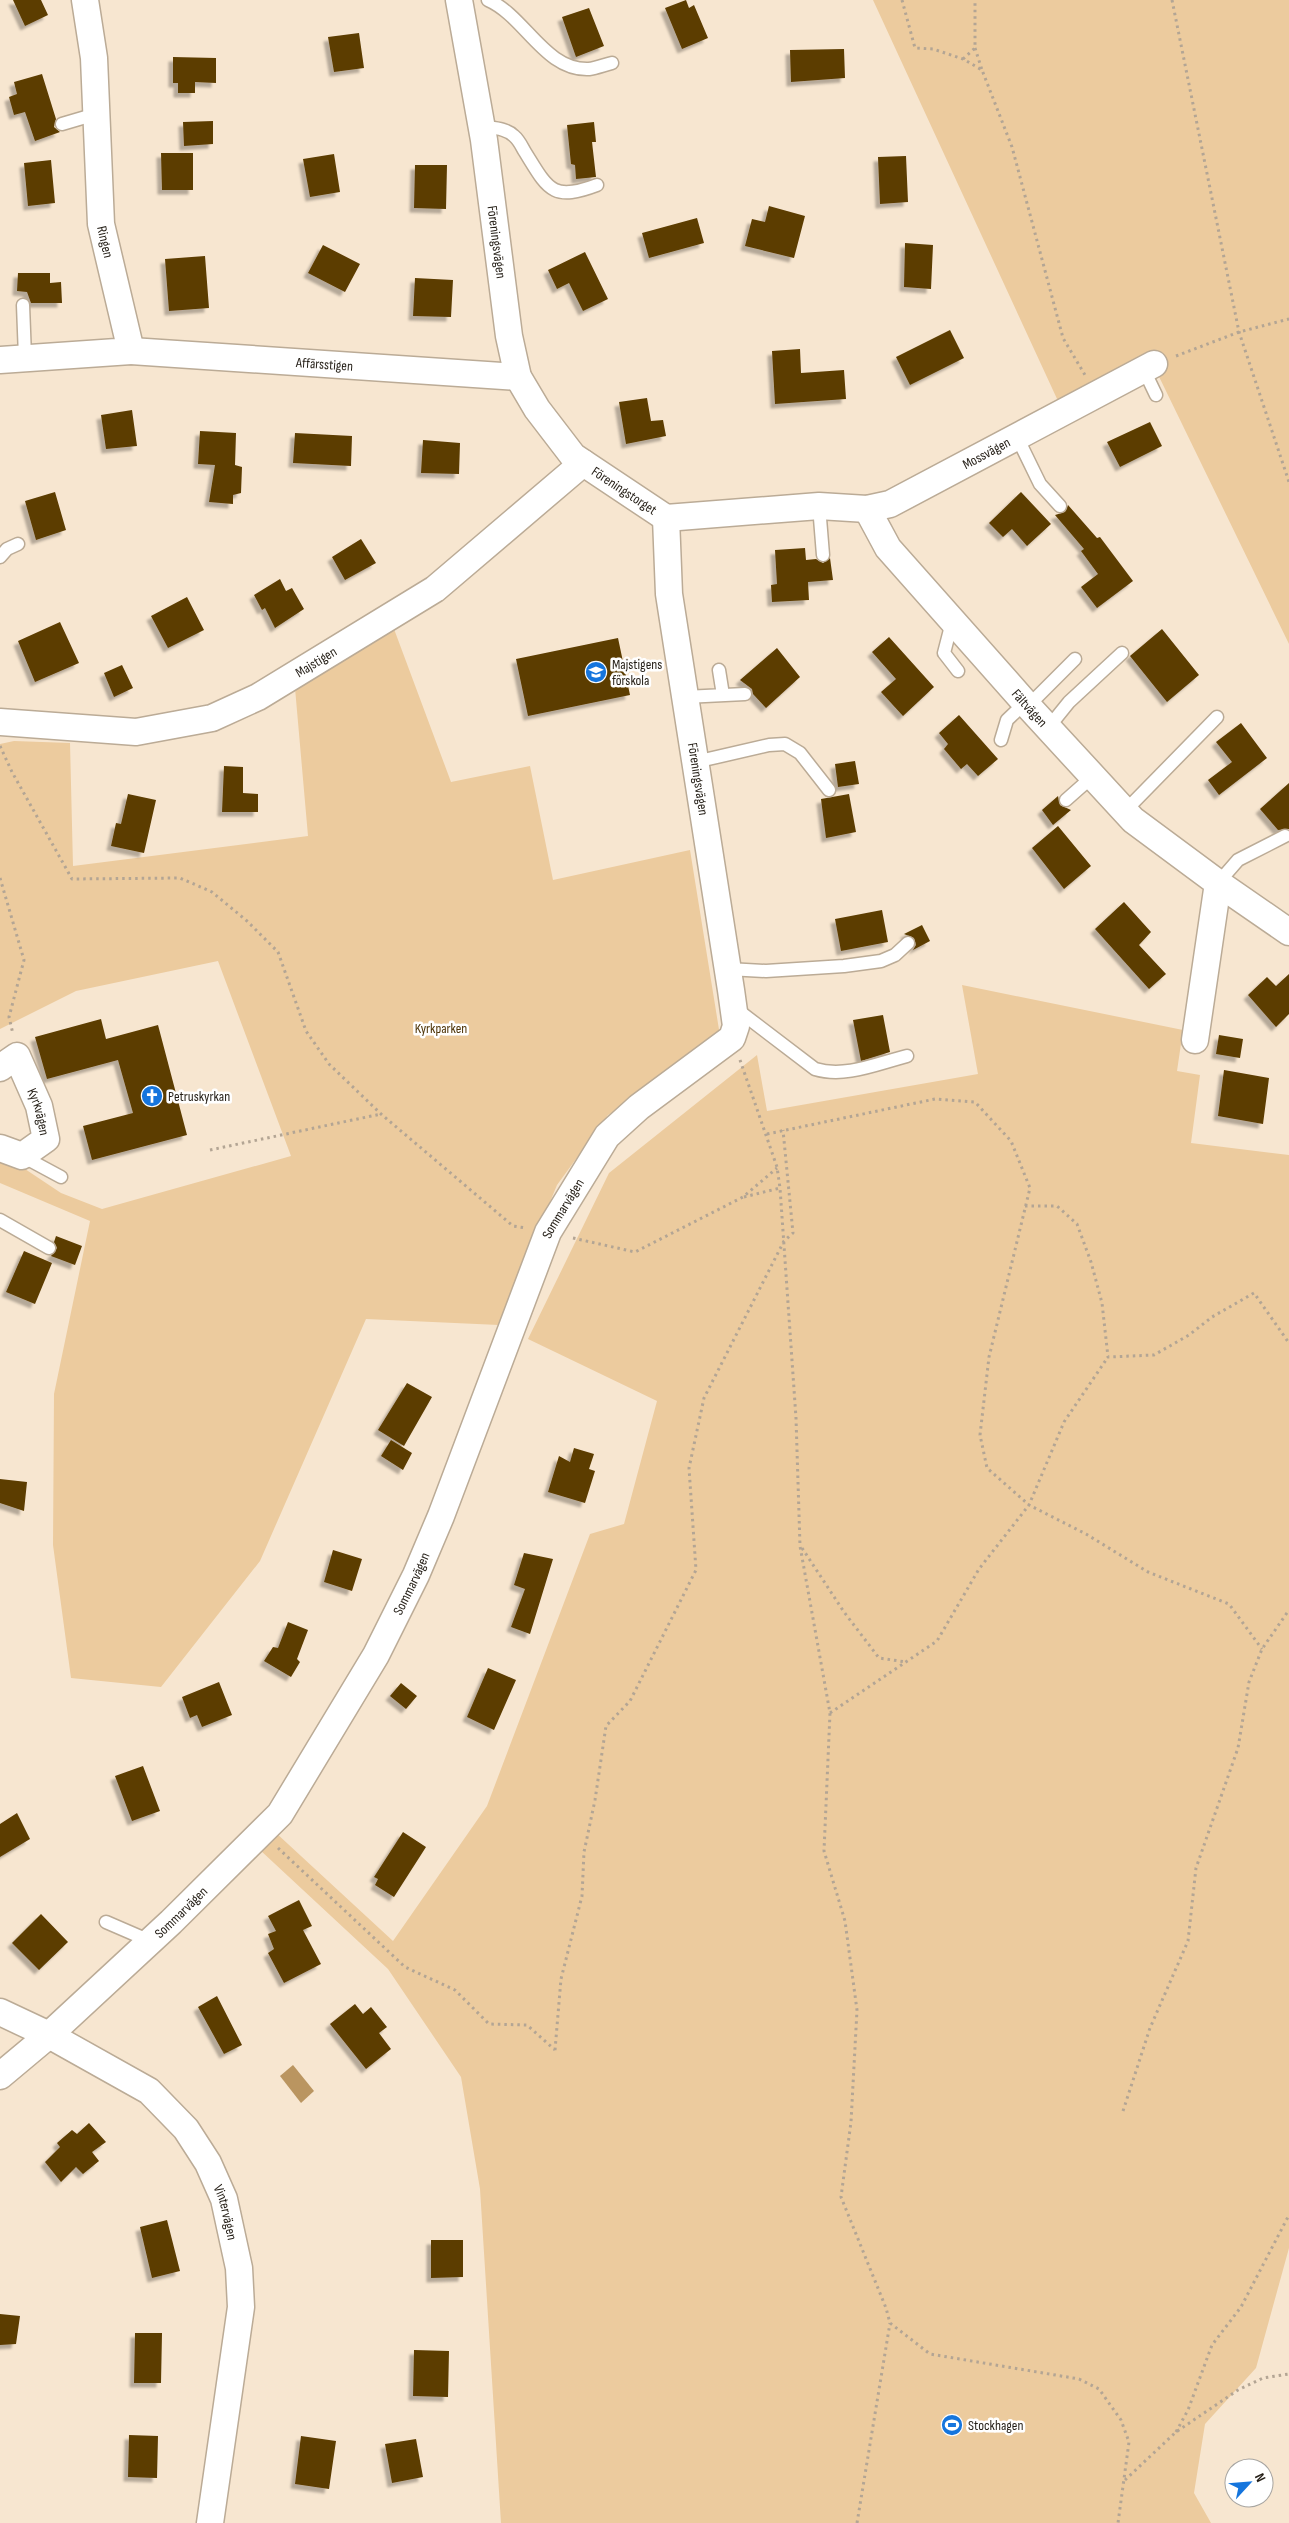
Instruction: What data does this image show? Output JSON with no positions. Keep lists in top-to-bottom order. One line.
{"streets":{"street":["Ringen","Föreningsvägen","Affärsstigen","Mossvägen","Föreningstorget","Majstigen","Fältvägen","Kyrkvägen","Sommarvägen","Vintervägen"]},"crossings":[["Ringen","Affärsstigen"],["Föreningsvägen","Affärsstigen"],["Föreningsvägen","Mossvägen"],["Föreningsvägen","Föreningstorget"],["Föreningsvägen","Majstigen"],["Föreningsvägen","Sommarvägen"],["Mossvägen","Föreningstorget"],["Mossvägen","Fältvägen"],["Föreningstorget","Majstigen"],["Sommarvägen","Vintervägen"]],"parks":["Kyrkparken"],"places":{"school or university":["Majstigens förskola"],"church":["Petruskyrkan"],"sports":["Stockhagen"]},"north":"top right"}
